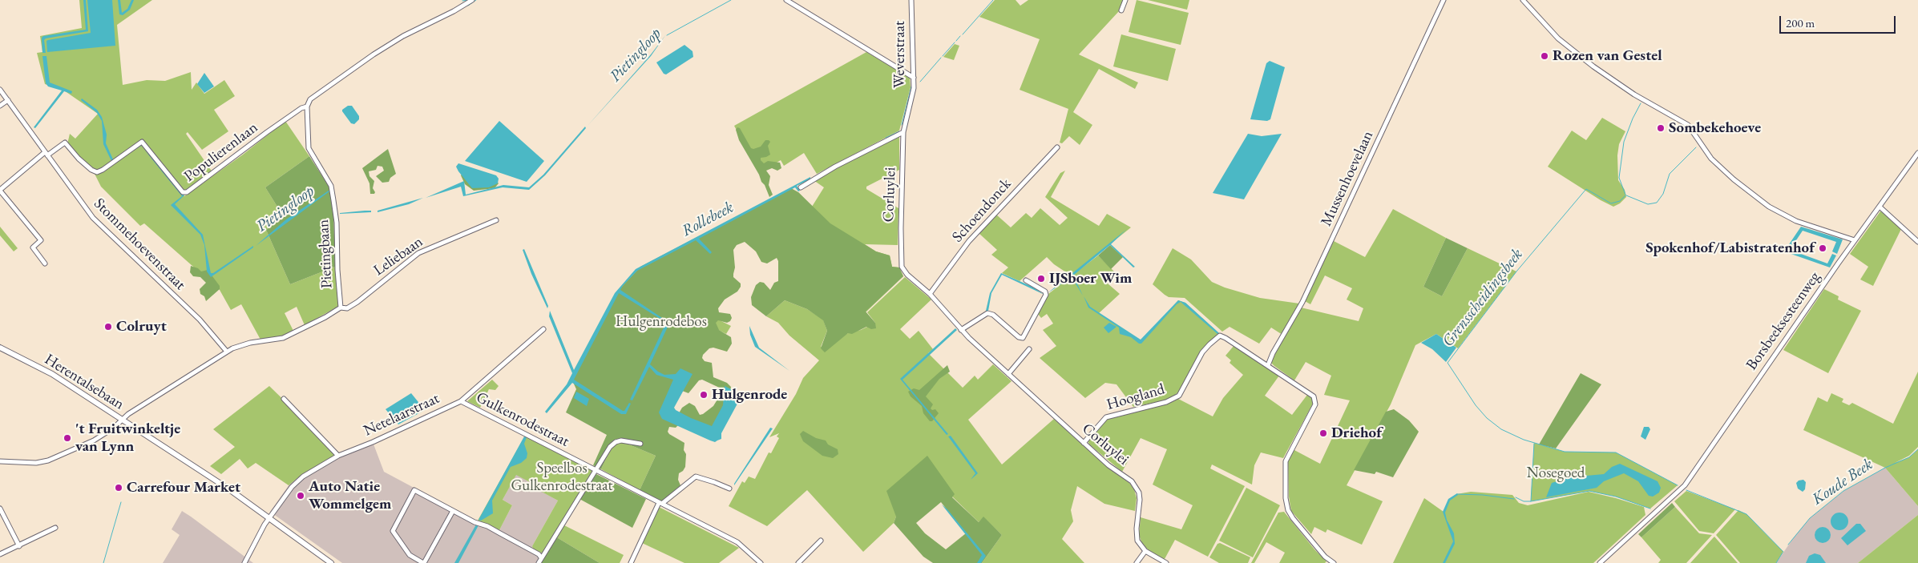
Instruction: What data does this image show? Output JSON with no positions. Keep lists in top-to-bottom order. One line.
{"streets":{"main road":["Herentalsebaan"],"street":["Weverstraat","Populierenlaan","Mussenhoevelaan","Corluylei","Schoendonck","Stommehoevenstraat","Pietingbaan","Leliebaan","Borsbeeksesteenweg","Hoogland","Netelaarstraat","Gulkenrodestraat"]},"crossings":[["Weverstraat","Corluylei"],["Populierenlaan","Stommehoevenstraat"],["Populierenlaan","Pietingbaan"],["Mussenhoevelaan","Hoogland"],["Corluylei","Schoendonck"],["Corluylei","Hoogland"],["Stommehoevenstraat","Pietingbaan"],["Pietingbaan","Leliebaan"],["Pietingbaan","Herentalsebaan"],["Herentalsebaan","Netelaarstraat"],["Netelaarstraat","Gulkenrodestraat"]],"water":["Pietingloop","Rollebeek","Grensscheidingsbeek","Koude Beek"],"parks":["Hulgenrodebos","Speelbos Gulkenrodestraat","Nosegoed"],"places":["Rozen van Gestel","Sombekehoeve","Spokenhof/Labistratenhof","IJSboer Wim","Colruyt","Hulgenrode","Driehof","'t Fruitwinkeltje van Lynn","Carrefour Market","Auto Natie Wommelgem"],"scale_bar":"200 m"}
